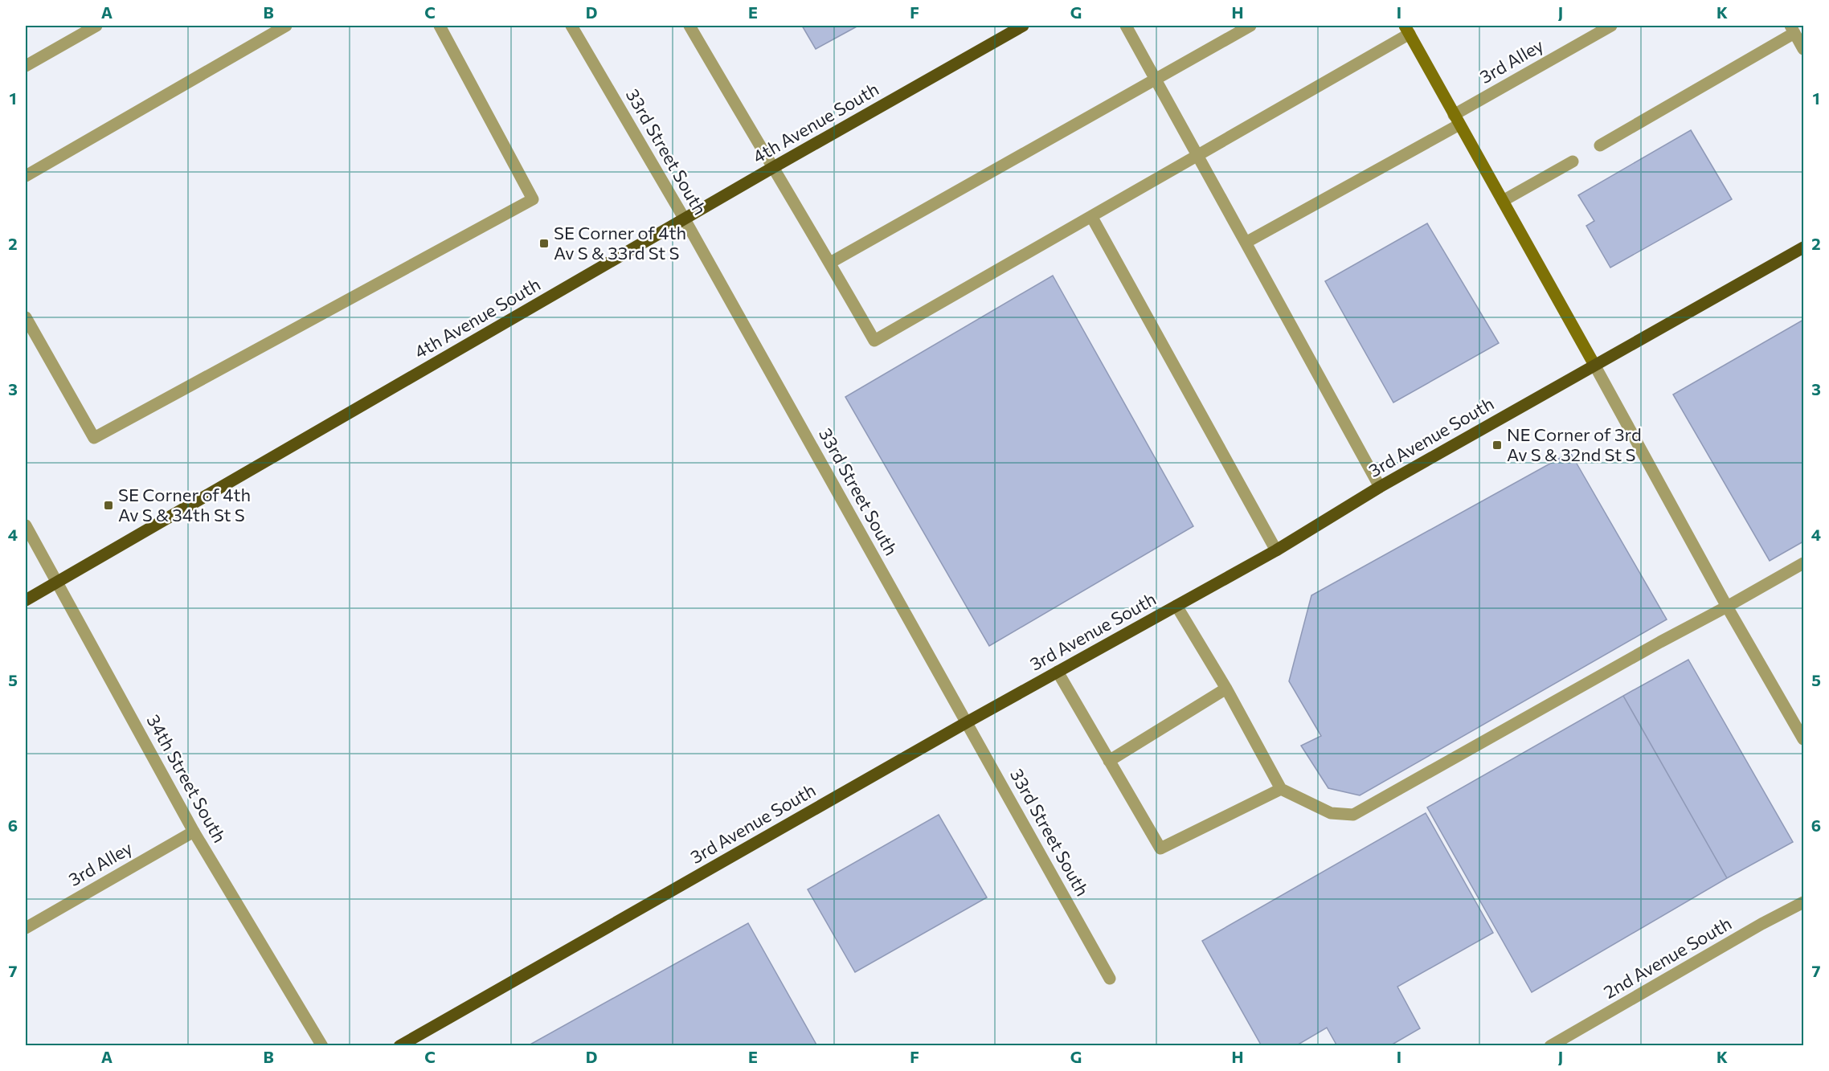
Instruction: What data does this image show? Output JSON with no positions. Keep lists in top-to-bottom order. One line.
{"streets":{"main road":["4th Avenue South","3rd Avenue South"],"street":["3rd Alley","33rd Street South","34th Street South","2nd Avenue South"]},"crossings":[["3rd Alley","34th Street South"],["4th Avenue South","33rd Street South"],["4th Avenue South","34th Street South"],["33rd Street South","3rd Avenue South"]],"places":{"transit":["SE Corner of 4th Av S & 33rd St S","NE Corner of 3rd Av S & 32nd St S","SE Corner of 4th Av S & 34th St S"]},"grid":{"columns":["A","B","C","D","E","F","G","H","I","J","K"],"rows":["1","2","3","4","5","6","7"]}}
